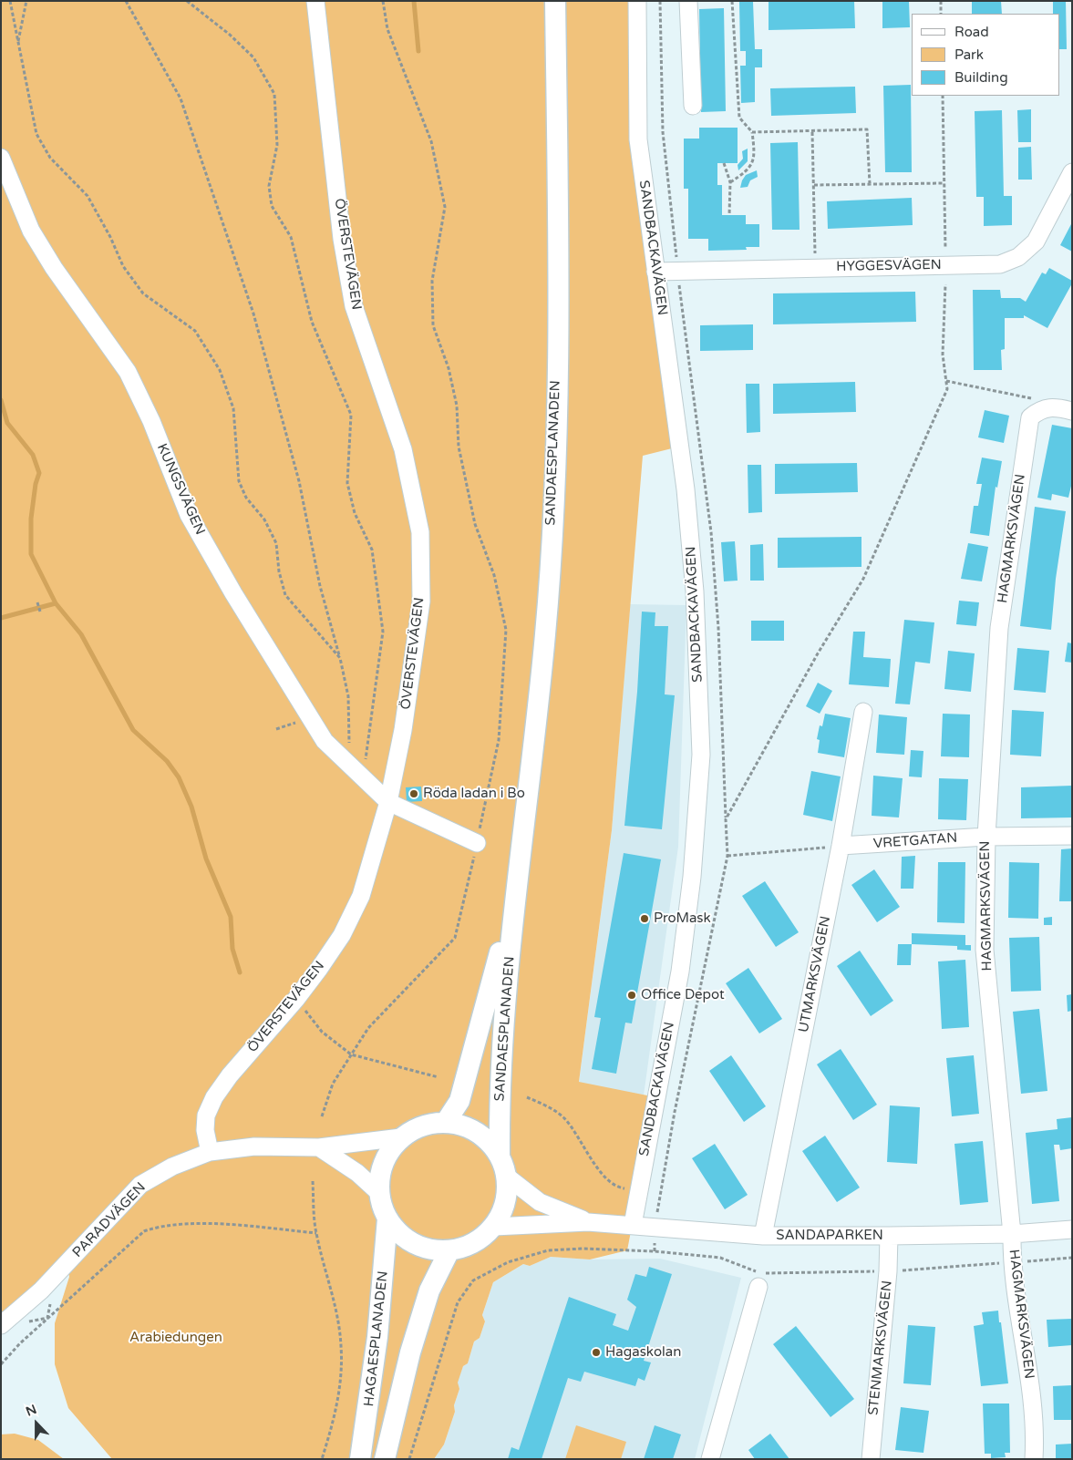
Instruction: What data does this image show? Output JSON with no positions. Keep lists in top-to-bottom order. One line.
{"streets":{"main road":["SANDAESPLANADEN","HAGAESPLANADEN"],"street":["SANDBACKAVÄGEN","ÖVERSTEVÄGEN","HYGGESVÄGEN","KUNGSVÄGEN","HAGMARKSVÄGEN","VRETGATAN","UTMARKSVÄGEN","PARADVÄGEN","SANDAPARKEN","STENMARKSVÄGEN"]},"crossings":[["SANDBACKAVÄGEN","HYGGESVÄGEN"],["SANDBACKAVÄGEN","SANDAPARKEN"],["ÖVERSTEVÄGEN","KUNGSVÄGEN"],["ÖVERSTEVÄGEN","PARADVÄGEN"],["SANDAESPLANADEN","PARADVÄGEN"],["SANDAESPLANADEN","SANDAPARKEN"],["SANDAESPLANADEN","HAGAESPLANADEN"],["HAGMARKSVÄGEN","VRETGATAN"],["HAGMARKSVÄGEN","SANDAPARKEN"],["VRETGATAN","UTMARKSVÄGEN"],["UTMARKSVÄGEN","SANDAPARKEN"],["PARADVÄGEN","SANDAPARKEN"],["PARADVÄGEN","HAGAESPLANADEN"],["SANDAPARKEN","HAGAESPLANADEN"],["SANDAPARKEN","STENMARKSVÄGEN"]],"parks":["Arabiedungen"],"places":["Röda ladan i Bo","ProMask","Office Depot","Hagaskolan"],"legend":["Road","Park","Building"],"north":"top"}
